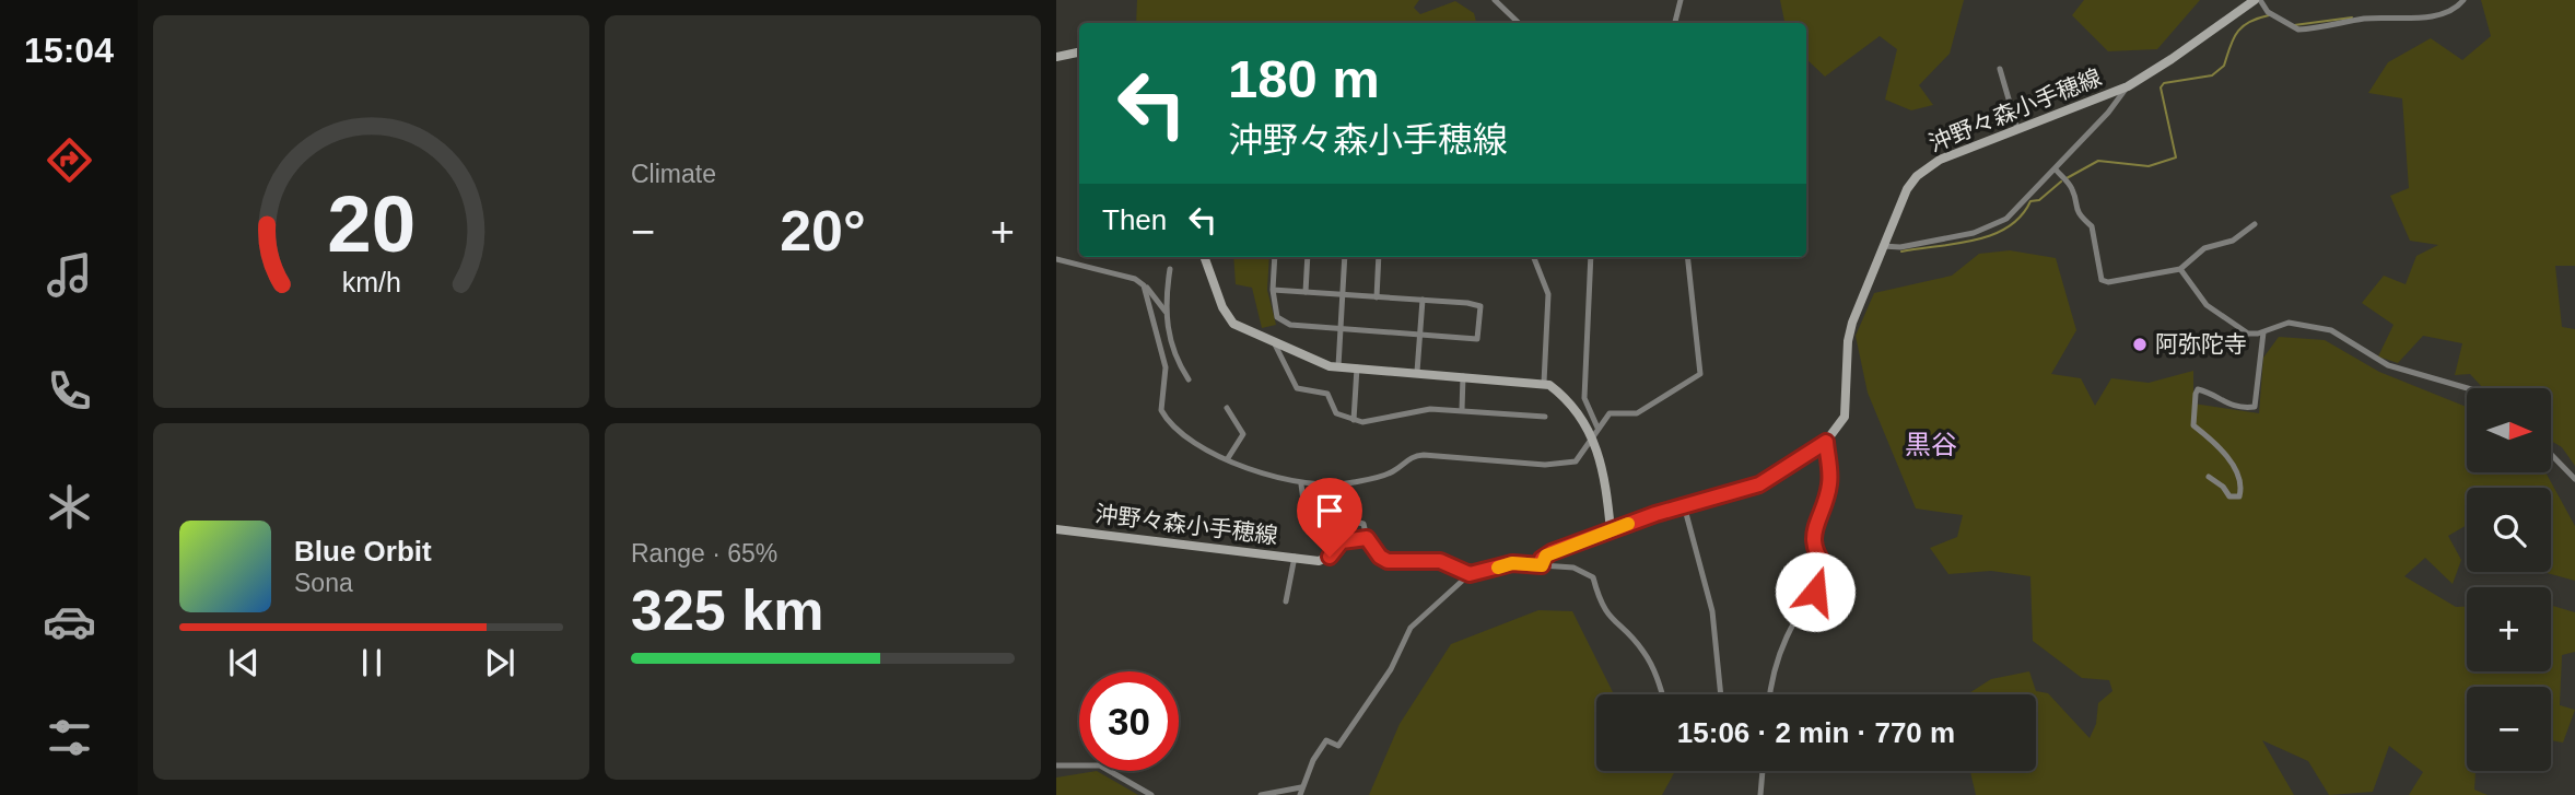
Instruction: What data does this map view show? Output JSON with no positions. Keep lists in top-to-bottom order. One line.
{"streets":{"main road":["沖野々森小手穂線"]},"districts":["黒谷"],"places":["阿弥陀寺"],"north":"right","page":{"tabs":"15:04","tile":["Climate",["Range · 65%","325 km"]],"turn":["180 m","沖野々森小手穂線"],"then":"Then","heat":["−","20°","+"],"map_buttons":["+","−"],"song":["Blue Orbit","Sona"],"limit":"30","trip":"15:06 · 2 min · 770 m","gauge":["20","km/h"]}}
